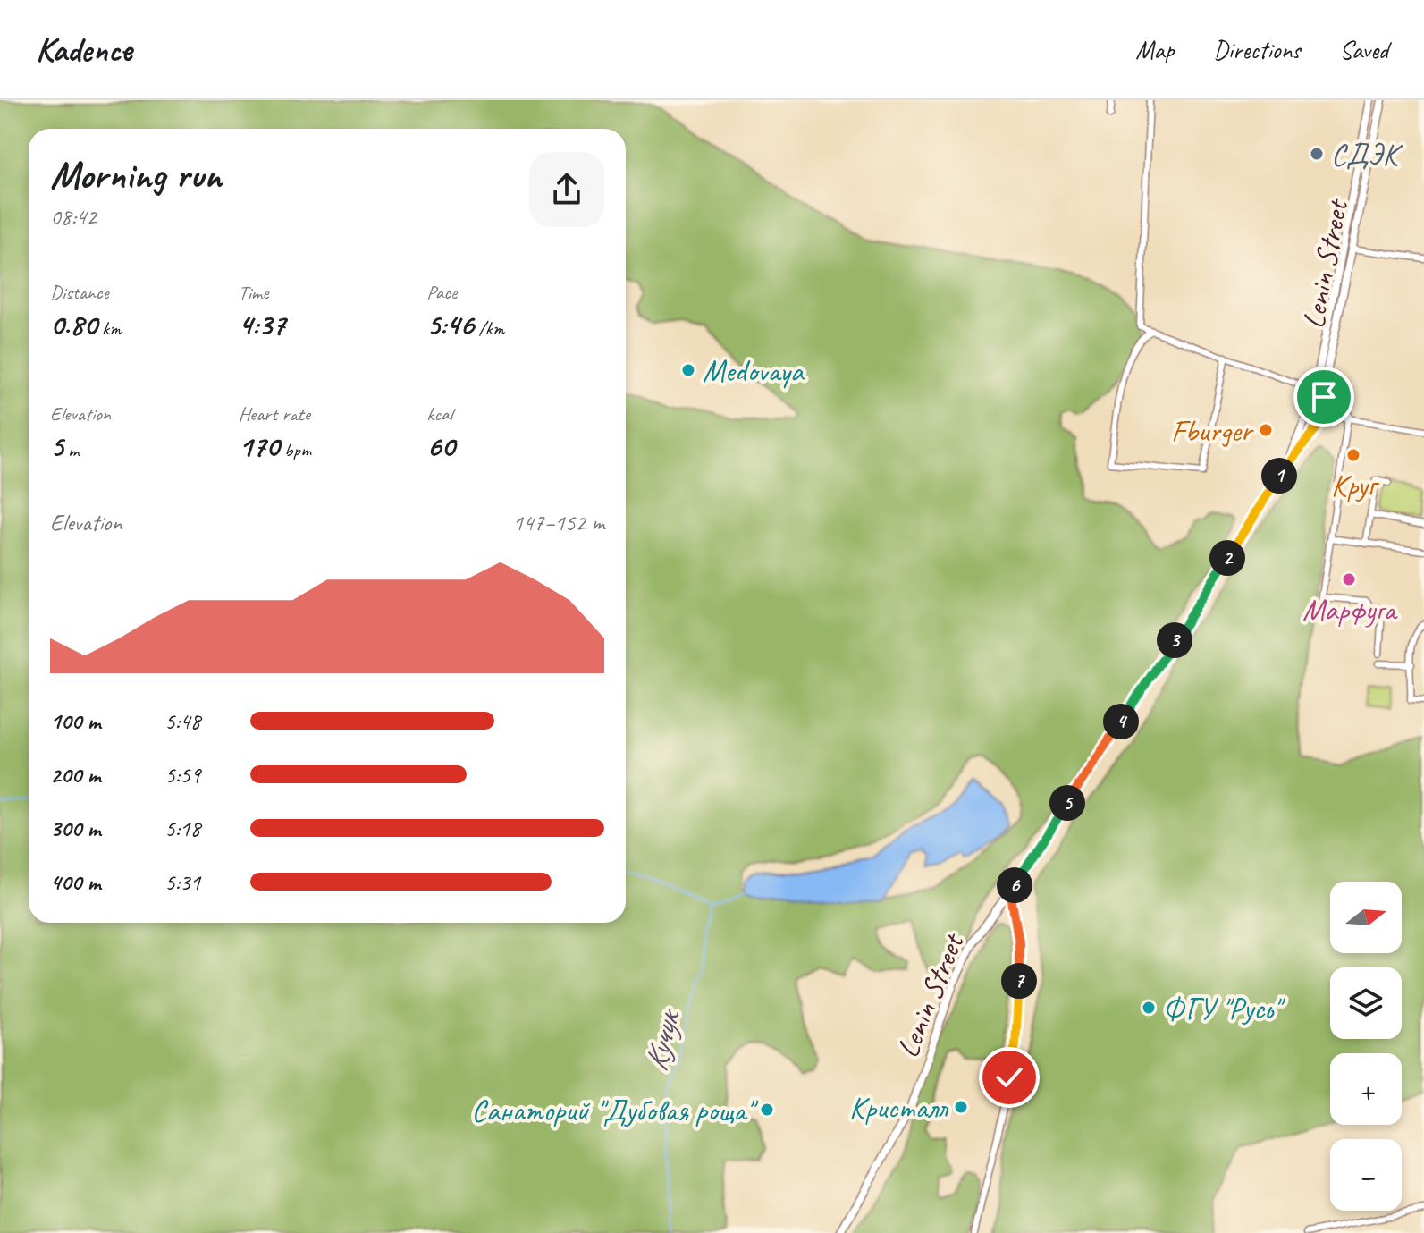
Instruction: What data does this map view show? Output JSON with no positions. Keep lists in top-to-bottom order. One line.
{"streets":{"main road":["Lenin Street"]},"water":["Кучук"],"places":["СДЭК","Medovaya","Fburger","Круг","Марфуга","ФГУ \"Русь\"","Кристалл","Санаторий \"Дубовая роща\""],"north":"right","page":{"header":"Kadence","nav":["Map","Directions","Saved"],"heading":["Morning run","08:42"],"stats":[["Distance","0.80 km"],["Time","4:37"],["Pace","5:46 /km"],["Elevation","5 m"],["Heart rate","170 bpm"],["kcal","60"]],"pins":["1","2","3","4","5","6","7"],"chart":["Elevation","147–152 m"],"list":[{"name":"100 m","note":"5:48"},{"name":"200 m","note":"5:59"},{"name":"300 m","note":"5:18"},{"name":"400 m","note":"5:31"}],"map_buttons":["+","−"]}}
